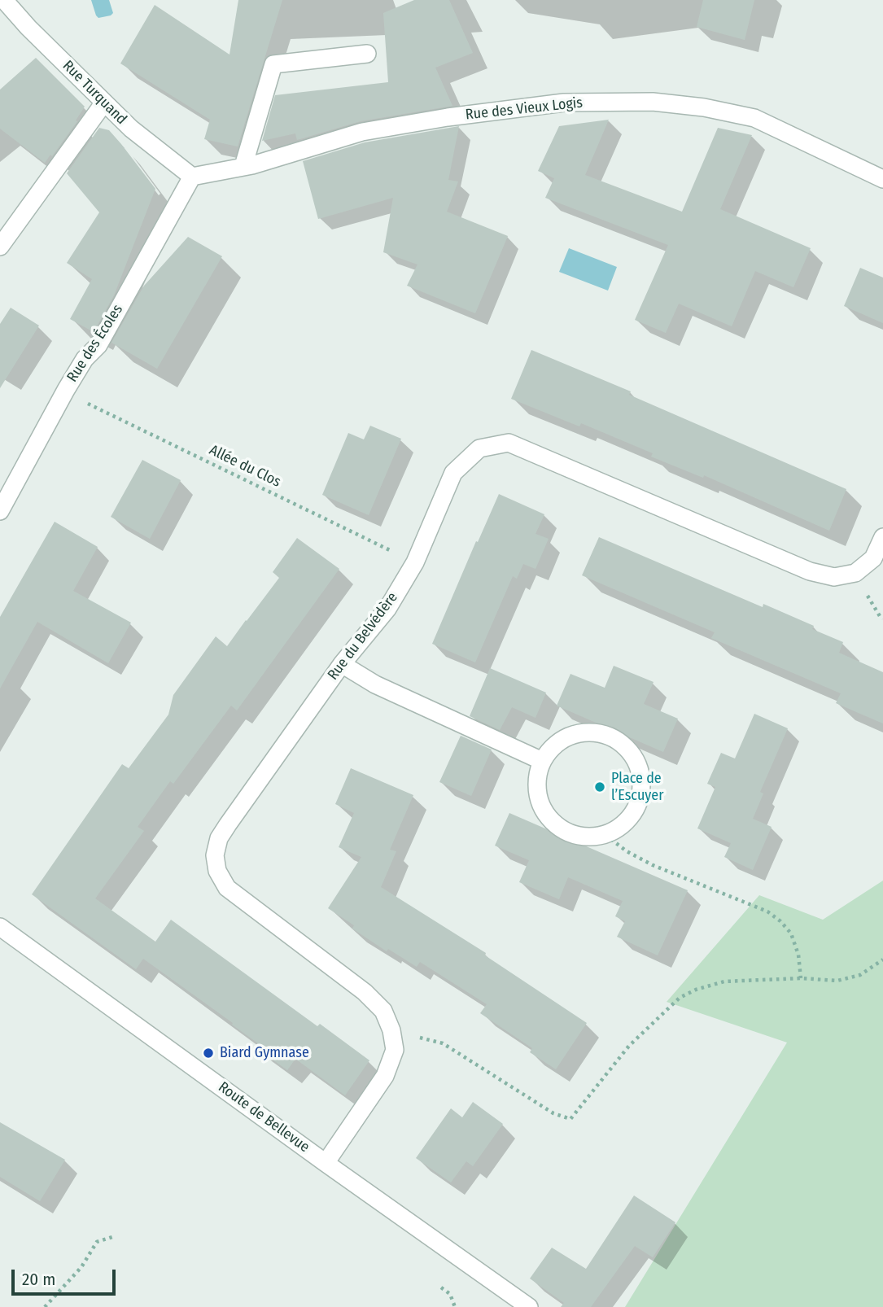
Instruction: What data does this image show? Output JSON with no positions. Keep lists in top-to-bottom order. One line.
{"streets":{"street":["Rue Turquand","Rue des Vieux Logis","Rue des Écoles","Rue du Belvédère","Route de Bellevue"],"path":["Allée du Clos"]},"crossings":[["Rue Turquand","Rue des Vieux Logis"],["Rue Turquand","Rue des Écoles"],["Rue des Vieux Logis","Rue des Écoles"],["Rue des Écoles","Allée du Clos"],["Allée du Clos","Rue du Belvédère"],["Rue du Belvédère","Route de Bellevue"]],"places":["Place de l’Escuyer","Biard Gymnase"],"scale_bar":"20 m"}
